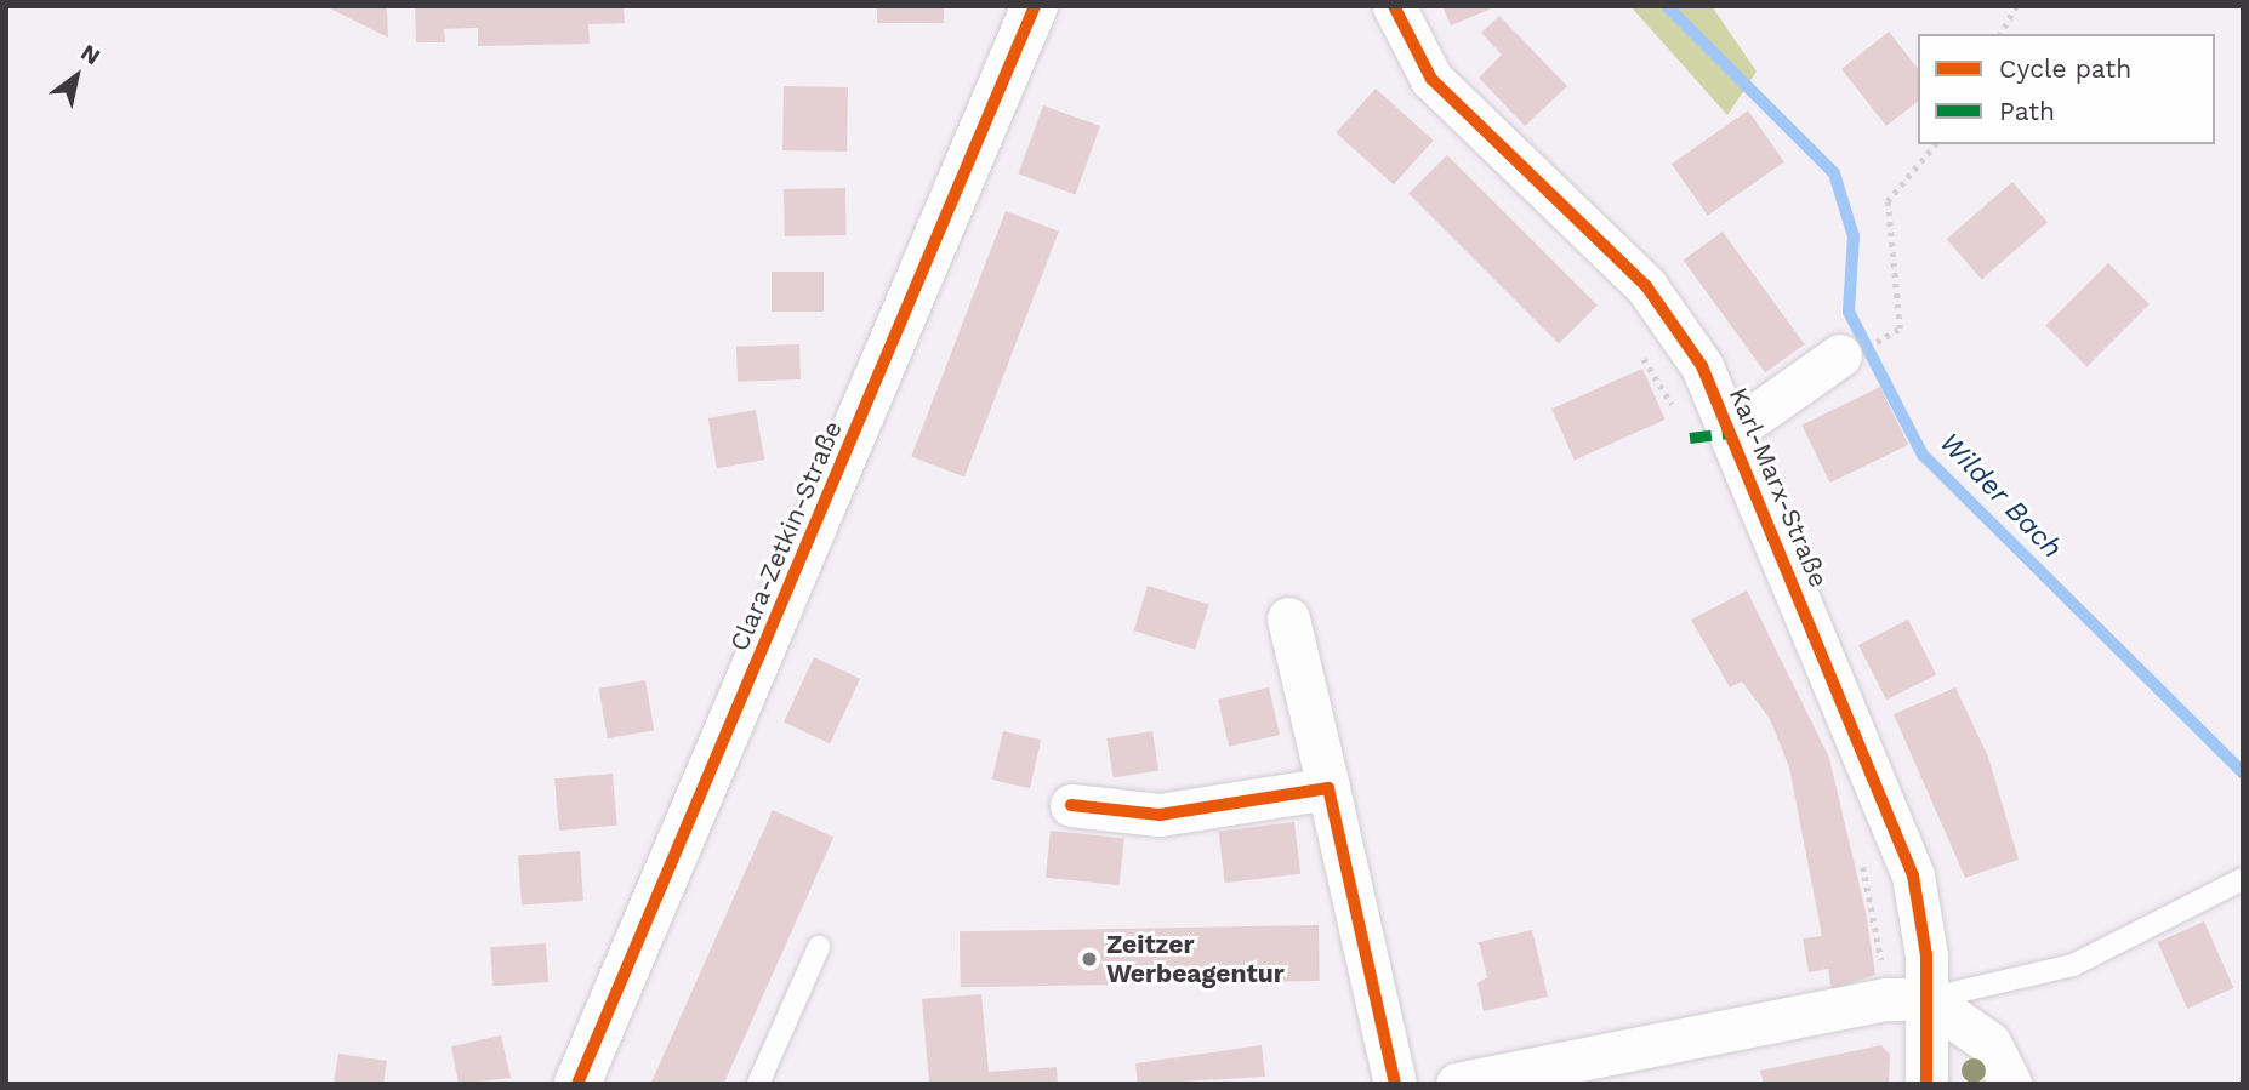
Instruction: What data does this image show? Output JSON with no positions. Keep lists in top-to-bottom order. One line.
{"streets":{"street":["Karl-Marx-Straße","Clara-Zetkin-Straße"]},"water":["Wilder Bach"],"places":["Zeitzer Werbeagentur"],"legend":["Cycle path","Path"],"north":"top right"}
